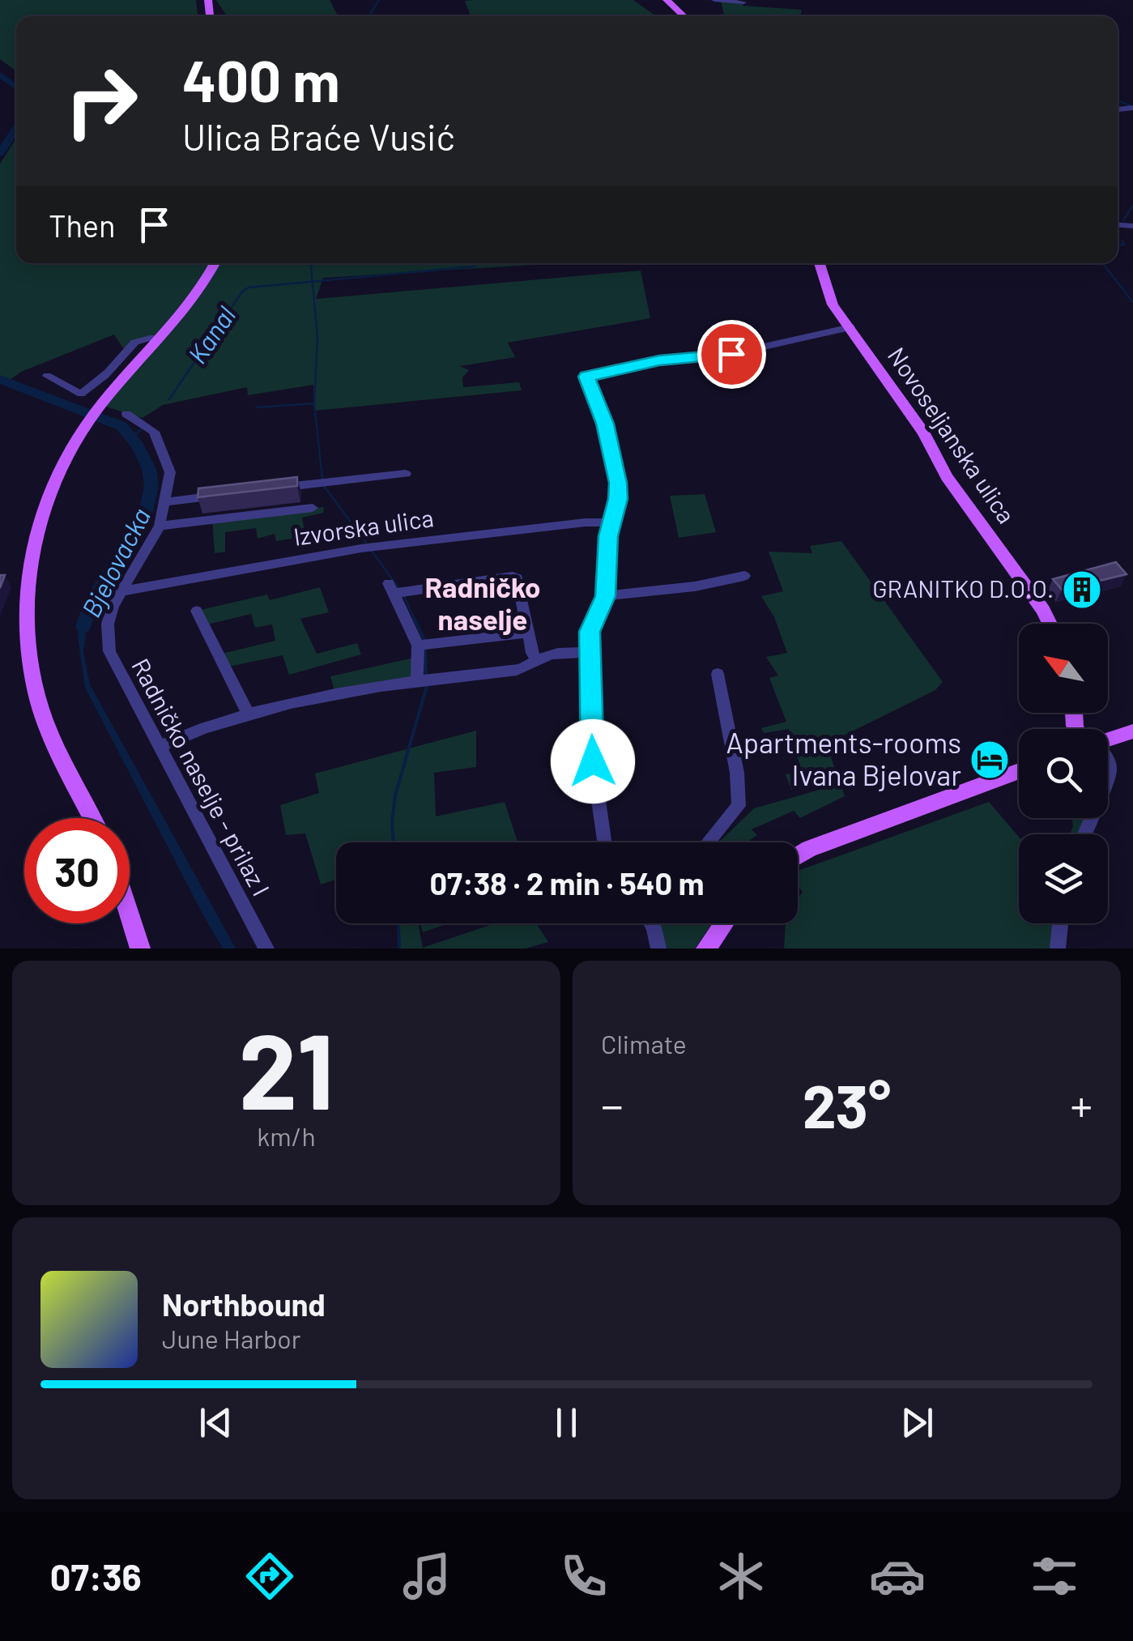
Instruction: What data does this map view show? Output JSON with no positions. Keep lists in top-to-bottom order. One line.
{"streets":{"main road":["Novoseljanska ulica"],"street":["Izvorska ulica","Radničko naselje - prilaz I"]},"crossings":[["Izvorska ulica","Radničko naselje - prilaz I"]],"districts":["Radničko naselje"],"water":["Kanal","Bjelovacka"],"places":{"building":["GRANITKO D.O.O."],"hotel":["Apartments-rooms Ivana Bjelovar"]},"north":"top left","page":{"turn":["400 m","Ulica Braće Vusić"],"then":"Then","limit":"30","trip":"07:38 · 2 min · 540 m","tile":[["21","km/h"],"Climate"],"heat":["−","23°","+"],"song":["Northbound","June Harbor"],"tabs":"07:36"}}
